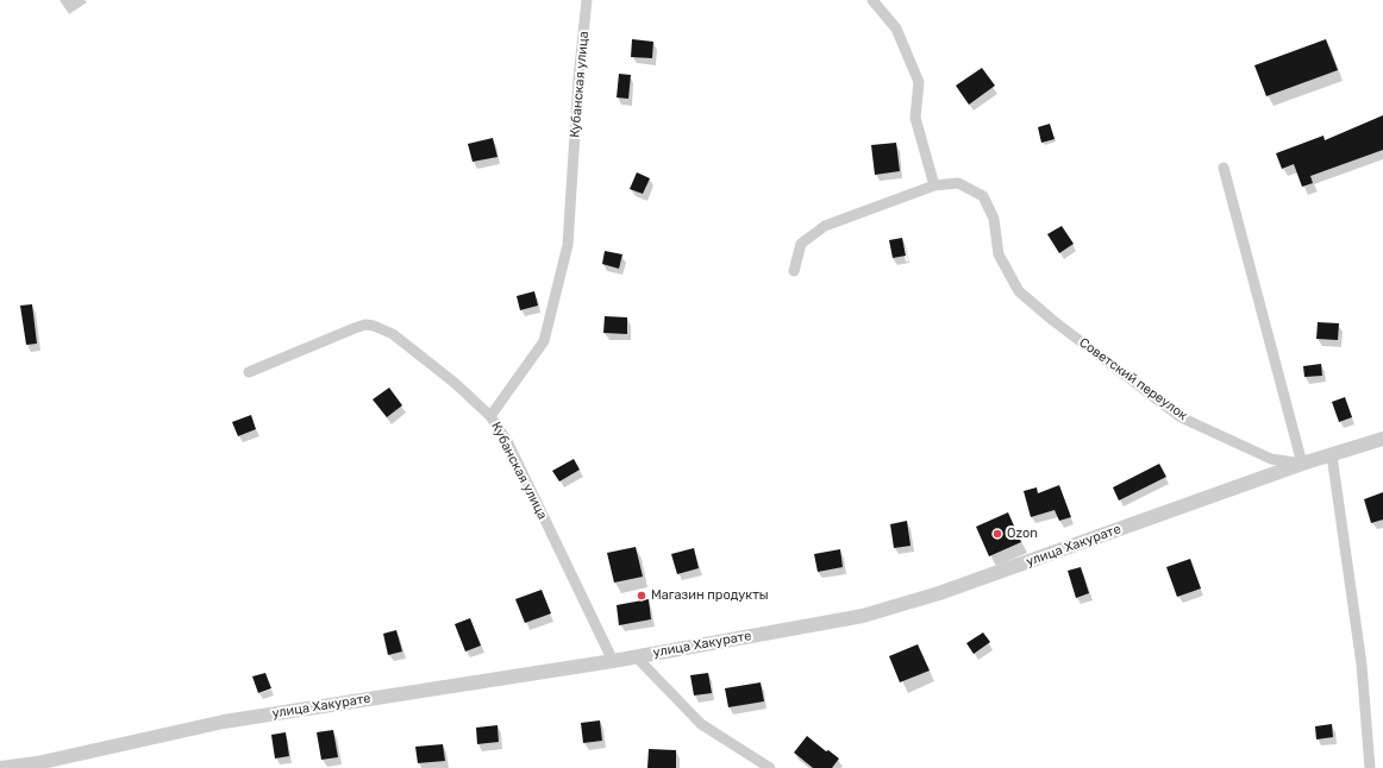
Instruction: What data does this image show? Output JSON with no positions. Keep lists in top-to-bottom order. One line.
{"streets":{"street":["Кубанская улица","Советский переулок","улица Хакурате"]},"crossings":[["Кубанская улица","улица Хакурате"],["Советский переулок","улица Хакурате"]],"places":["Ozon","Магазин продукты"]}
